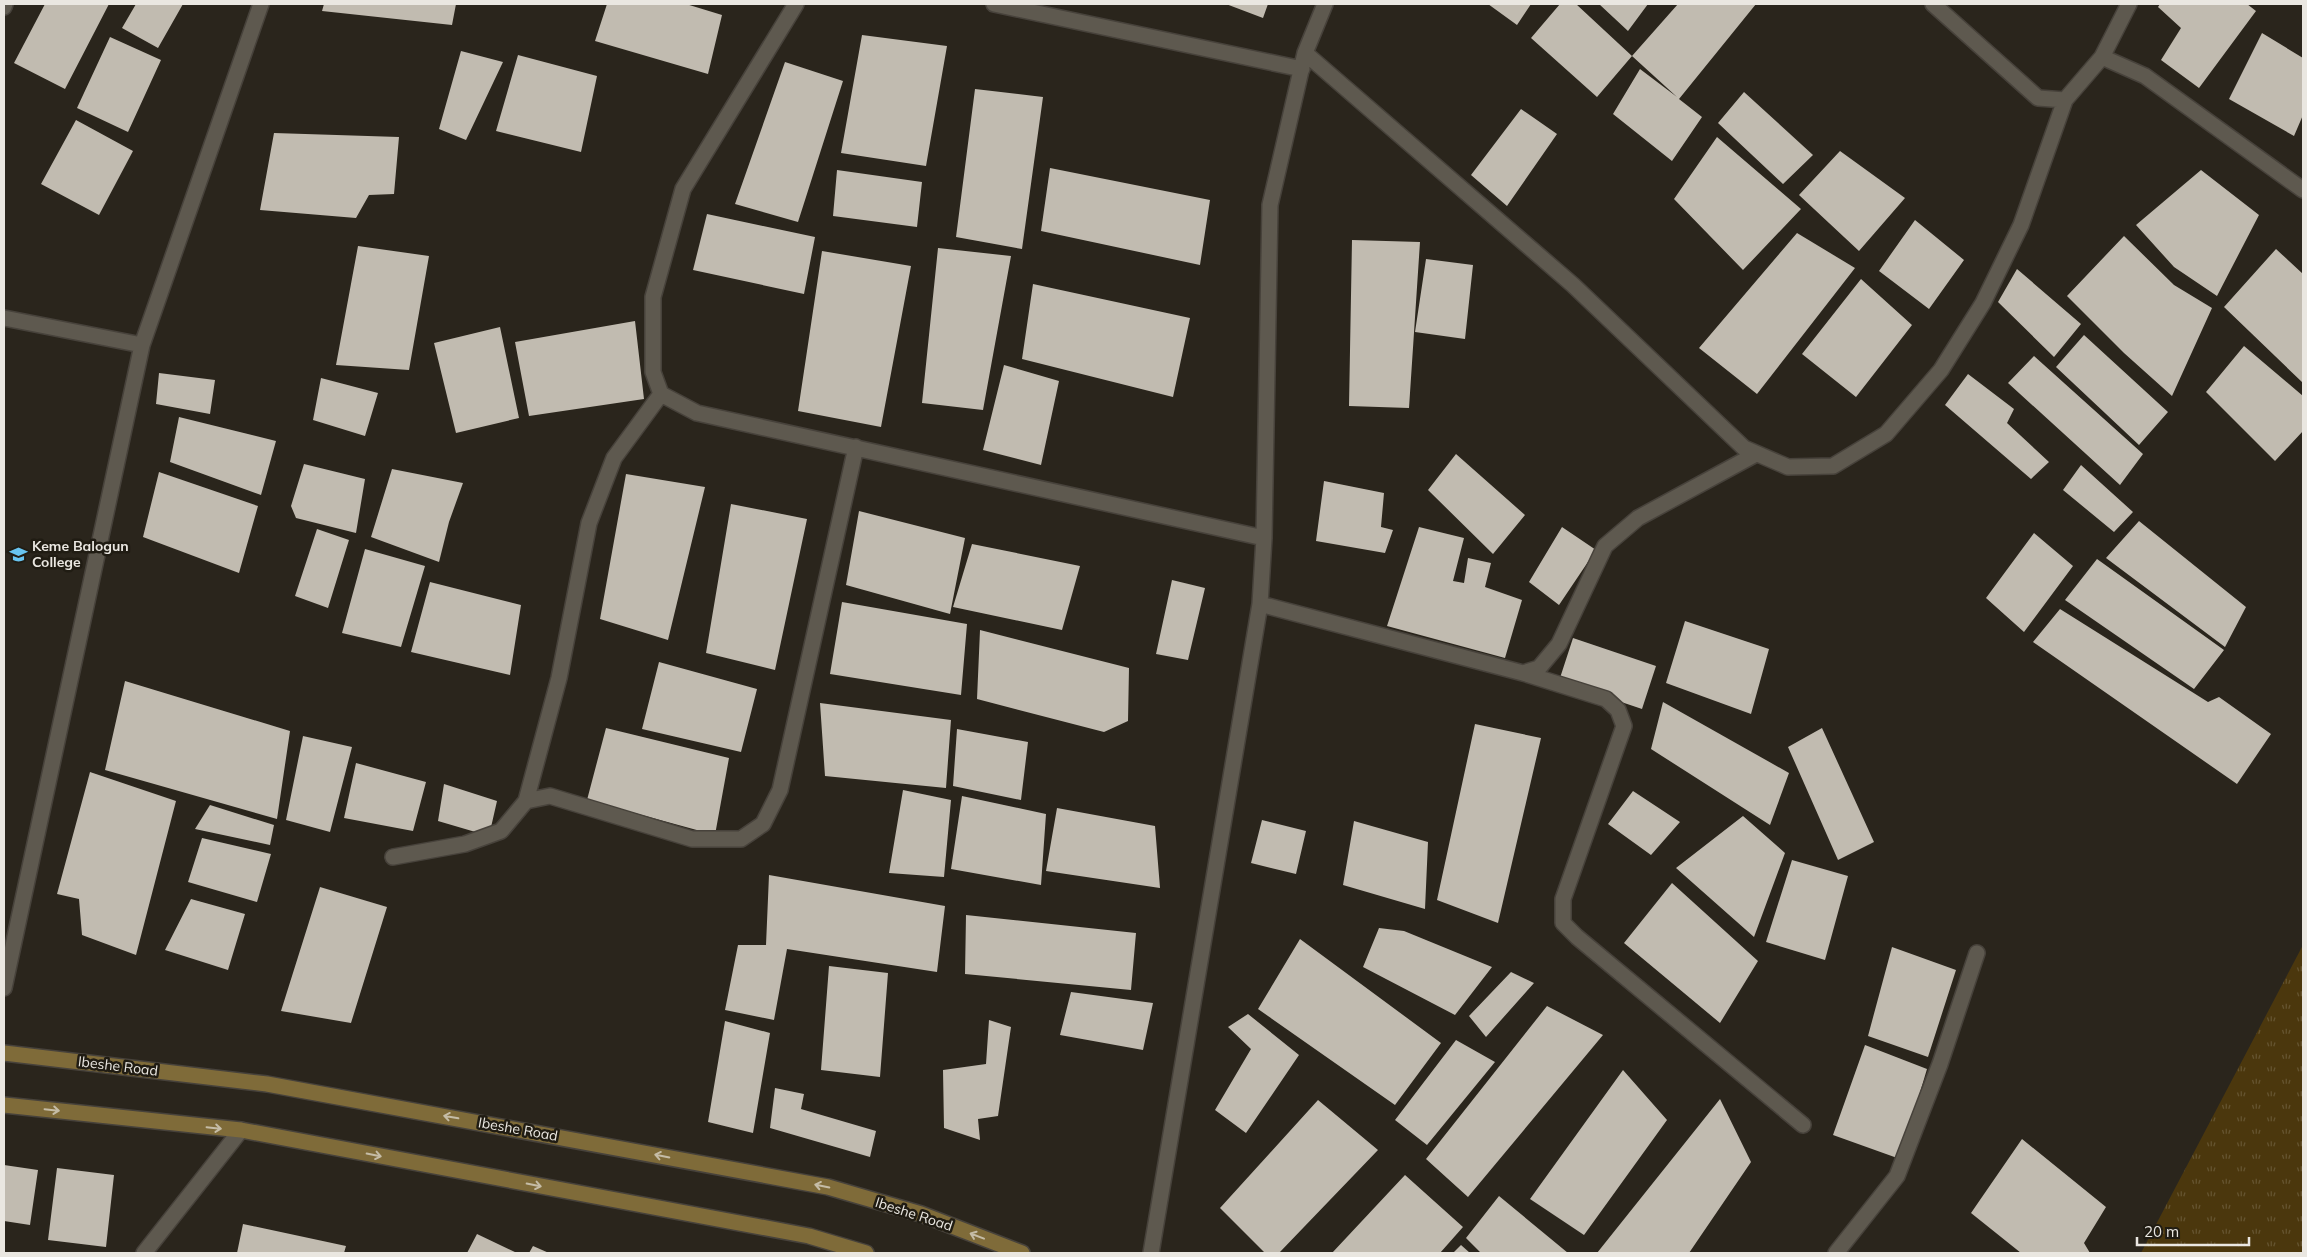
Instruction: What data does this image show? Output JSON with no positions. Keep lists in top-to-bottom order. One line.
{"streets":{"main road":["Ibeshe Road"]},"places":{"school or university":["Keme Balogun College"]},"scale_bar":"20 m"}
